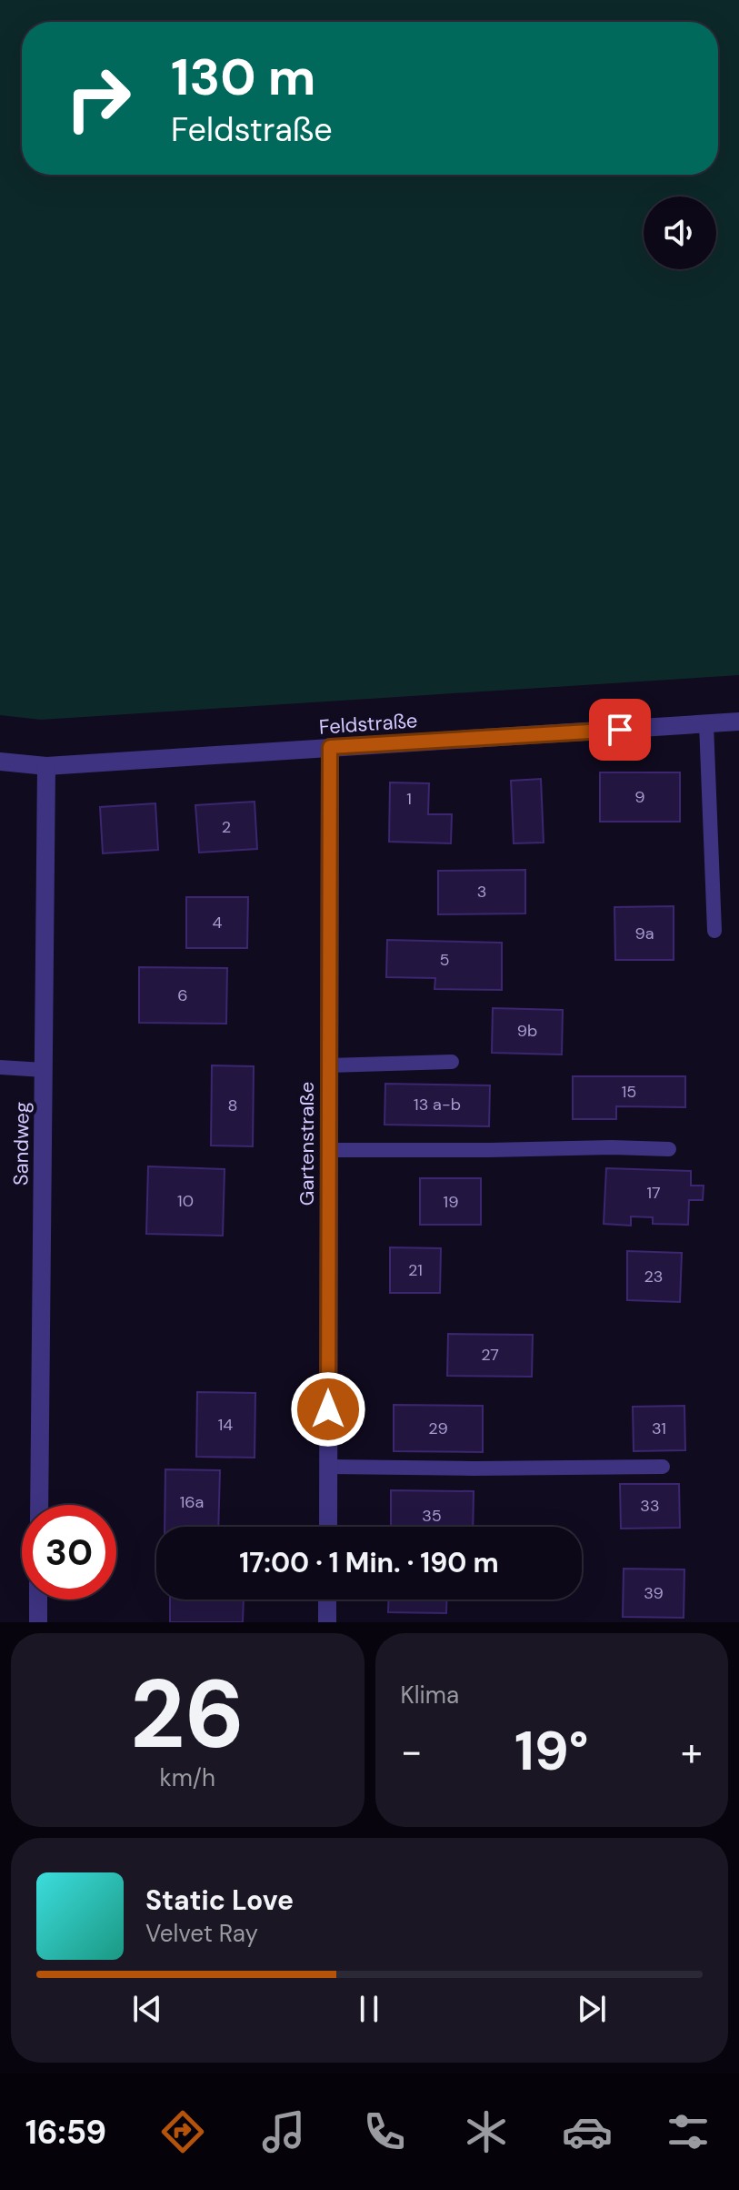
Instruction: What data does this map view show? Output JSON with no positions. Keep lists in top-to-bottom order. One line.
{"streets":{"street":["Feldstraße","Sandweg","Gartenstraße"]},"crossings":[["Feldstraße","Sandweg"],["Feldstraße","Gartenstraße"]],"house_numbers":["9","1","2","3","4","9a","5","6","9b","15","13 a-b","8","17","10","19","21","23","27","14","29","31","16a","33","35","39"],"page":{"turn":["130 m","Feldstraße"],"limit":"30","trip":"17:00 · 1 Min. · 190 m","tile":[["26","km/h"],"Klima"],"heat":["−","19°","+"],"song":["Static Love","Velvet Ray"],"tabs":"16:59"}}
